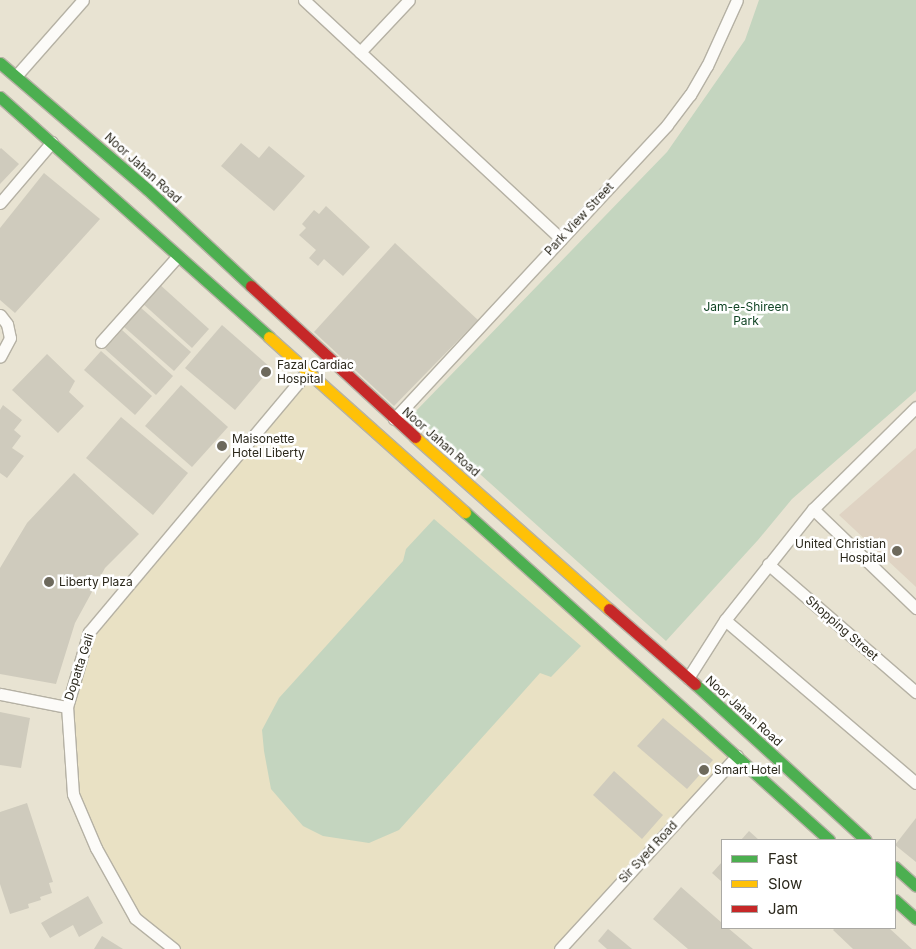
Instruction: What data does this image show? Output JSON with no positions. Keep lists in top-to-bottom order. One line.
{"streets":{"street":["Noor Jahan Road","Park View Street","Shopping Street","Dopatta Gali","Sir Syed Road"]},"crossings":[["Noor Jahan Road","Park View Street"]],"parks":["Jam-e-Shireen Park"],"places":["Fazal Cardiac Hospital","Maisonette Hotel Liberty","United Christian Hospital","Liberty Plaza","Smart Hotel"],"legend":["Fast","Slow","Jam"]}
